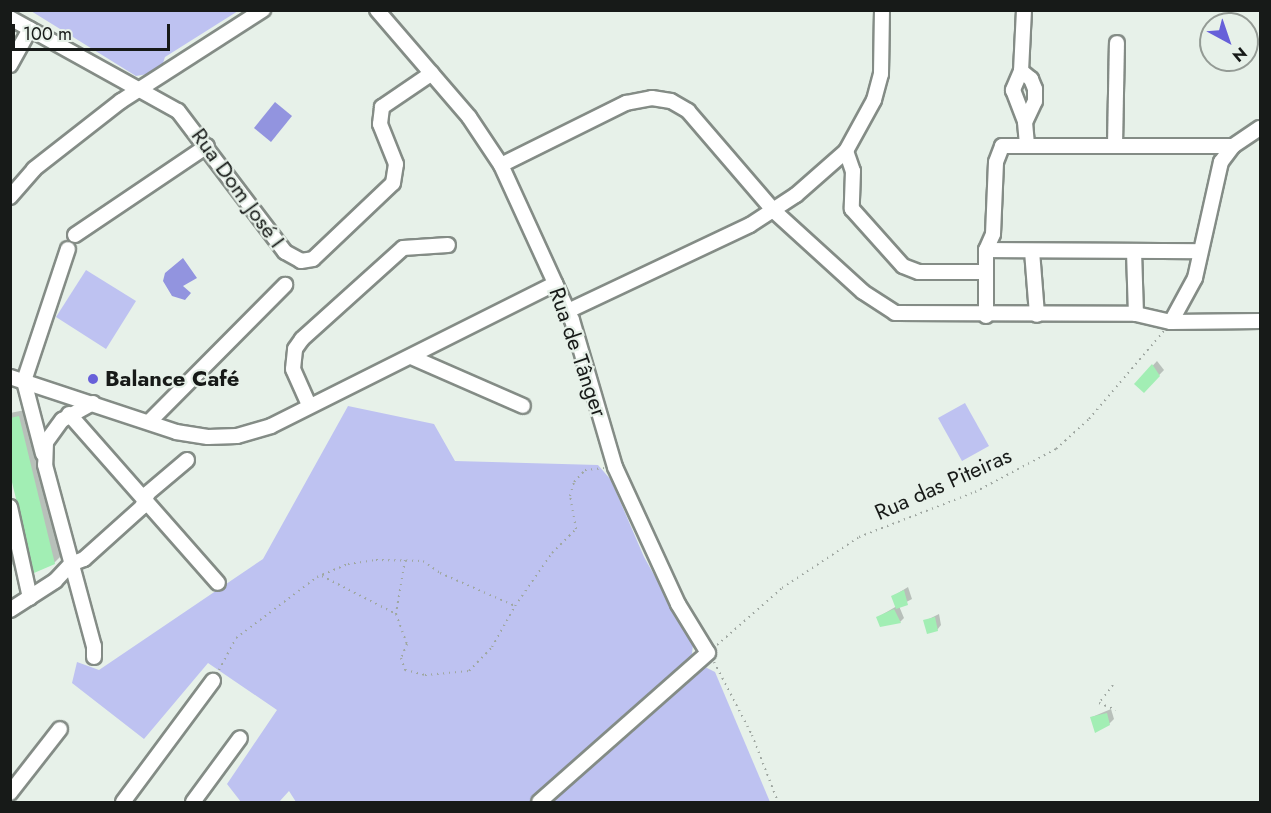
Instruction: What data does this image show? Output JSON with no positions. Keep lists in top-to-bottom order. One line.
{"streets":{"street":["Rua Dom José I","Rua de Tânger"],"path":["Rua das Piteiras"]},"crossings":[["Rua Dom José I","Rua de Tânger"],["Rua de Tânger","Rua das Piteiras"]],"places":["Balance Café"],"scale_bar":"100 m","north":"bottom right"}
